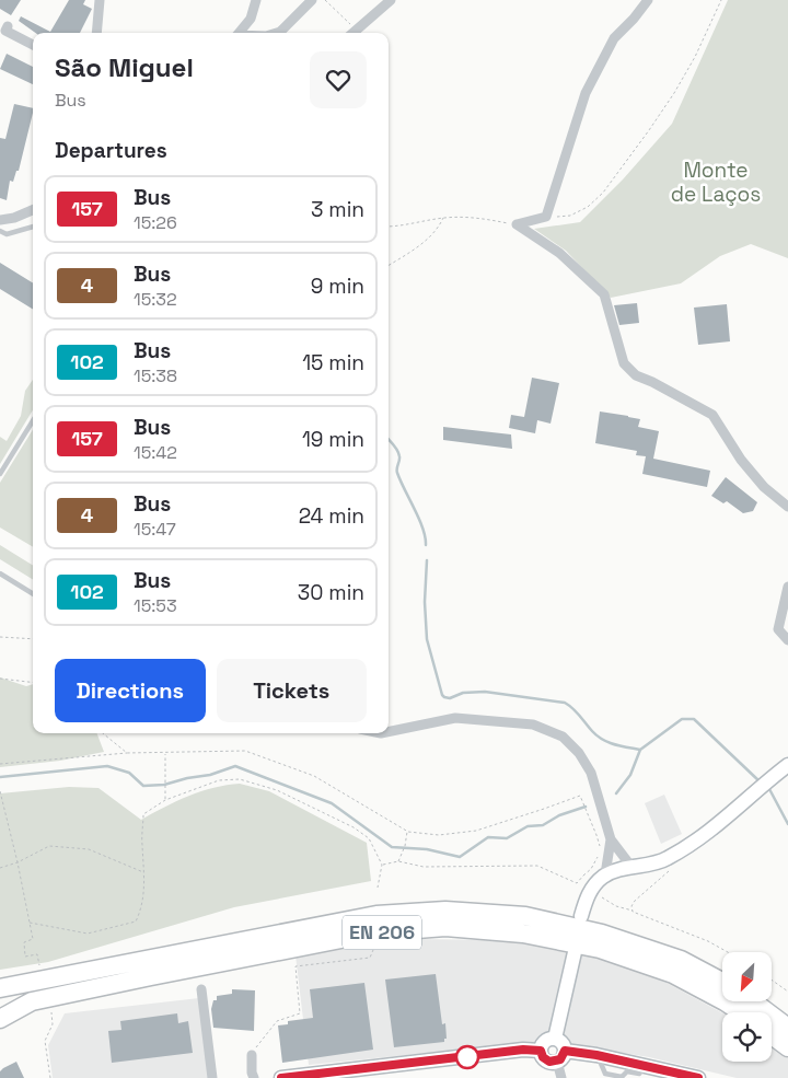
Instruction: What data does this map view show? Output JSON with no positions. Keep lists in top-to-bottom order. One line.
{"streets":{"highway":["EN 206"]},"parks":["Monte de Laços"],"lines":["bus line 157"],"north":"bottom left","page":{"heading":[["São Miguel","Bus"],"Departures"],"list":[{"mark":"157","name":"Bus","note":"15:26","value":"3 min"},{"mark":"4","name":"Bus","note":"15:32","value":"9 min"},{"mark":"102","name":"Bus","note":"15:38","value":"15 min"},{"mark":"157","name":"Bus","note":"15:42","value":"19 min"},{"mark":"4","name":"Bus","note":"15:47","value":"24 min"},{"mark":"102","name":"Bus","note":"15:53","value":"30 min"}],"buttons":["Directions","Tickets"]}}
